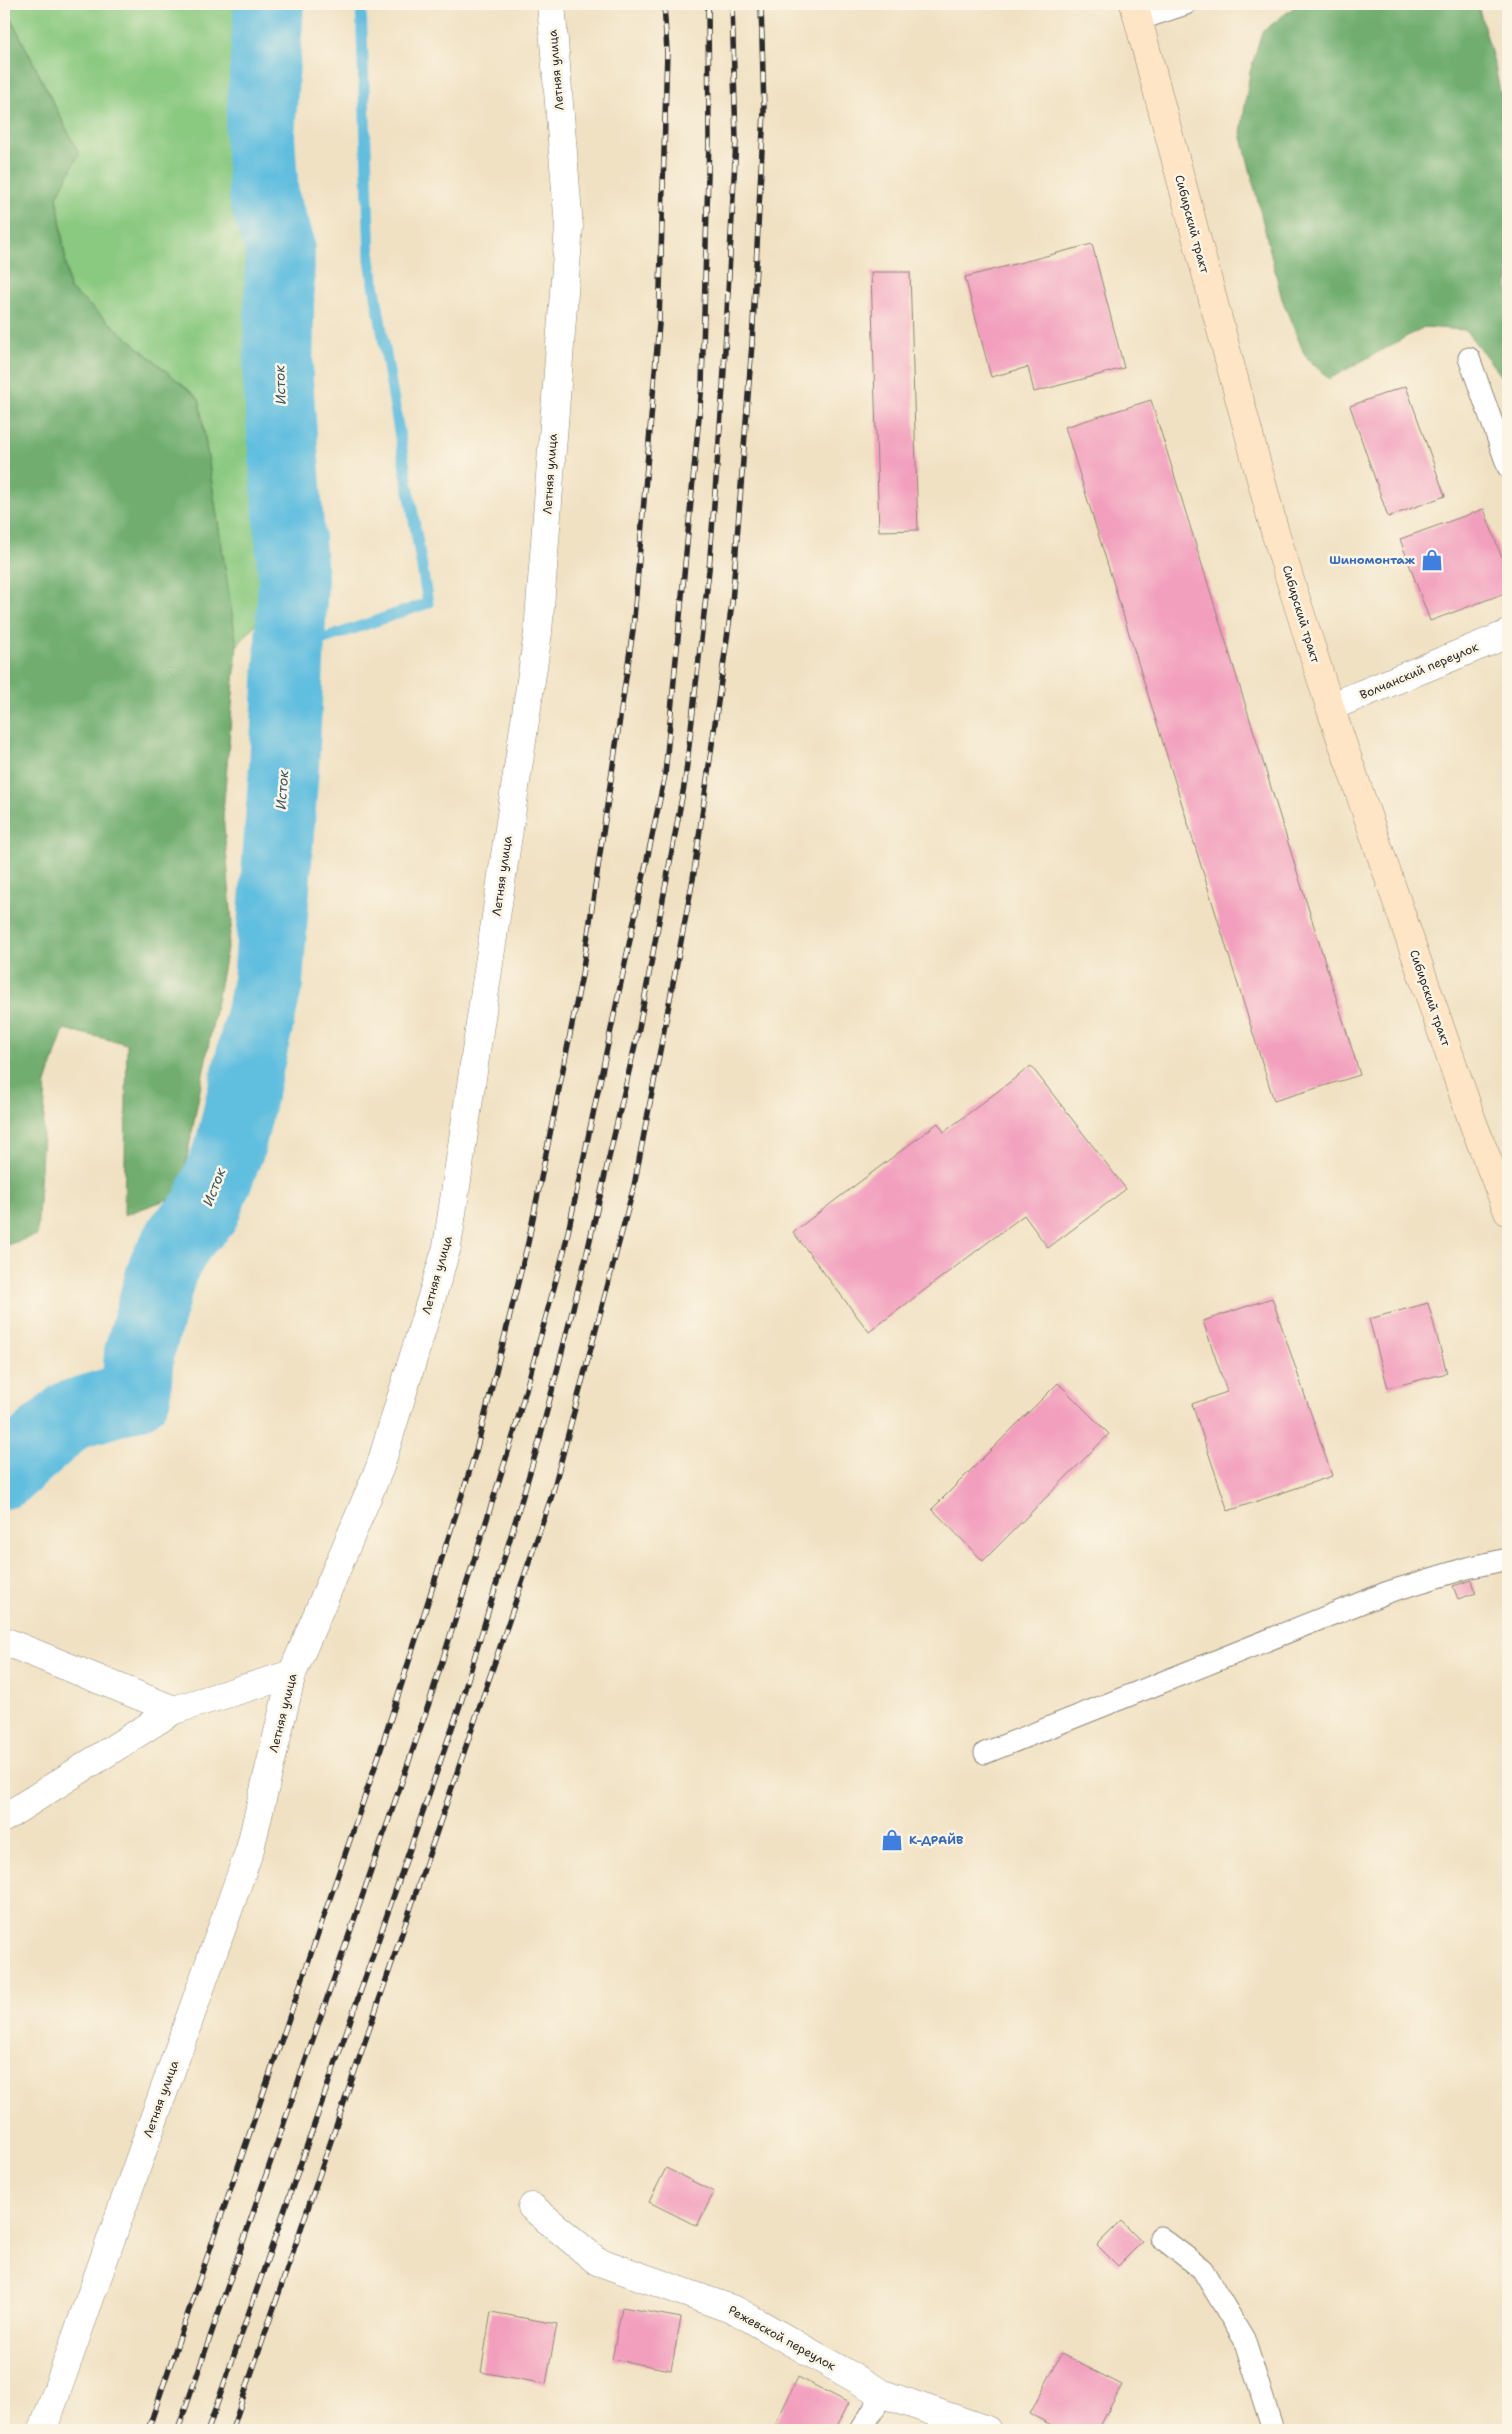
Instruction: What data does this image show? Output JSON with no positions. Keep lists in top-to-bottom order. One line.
{"streets":{"main road":["Сибирский тракт"],"street":["Летняя улица","Волчанский переулок","Режевской переулок"]},"crossings":[["Сибирский тракт","Волчанский переулок"]],"water":["Исток"],"places":{"shop":["Шиномонтаж","К-ДРАЙВ"]}}
